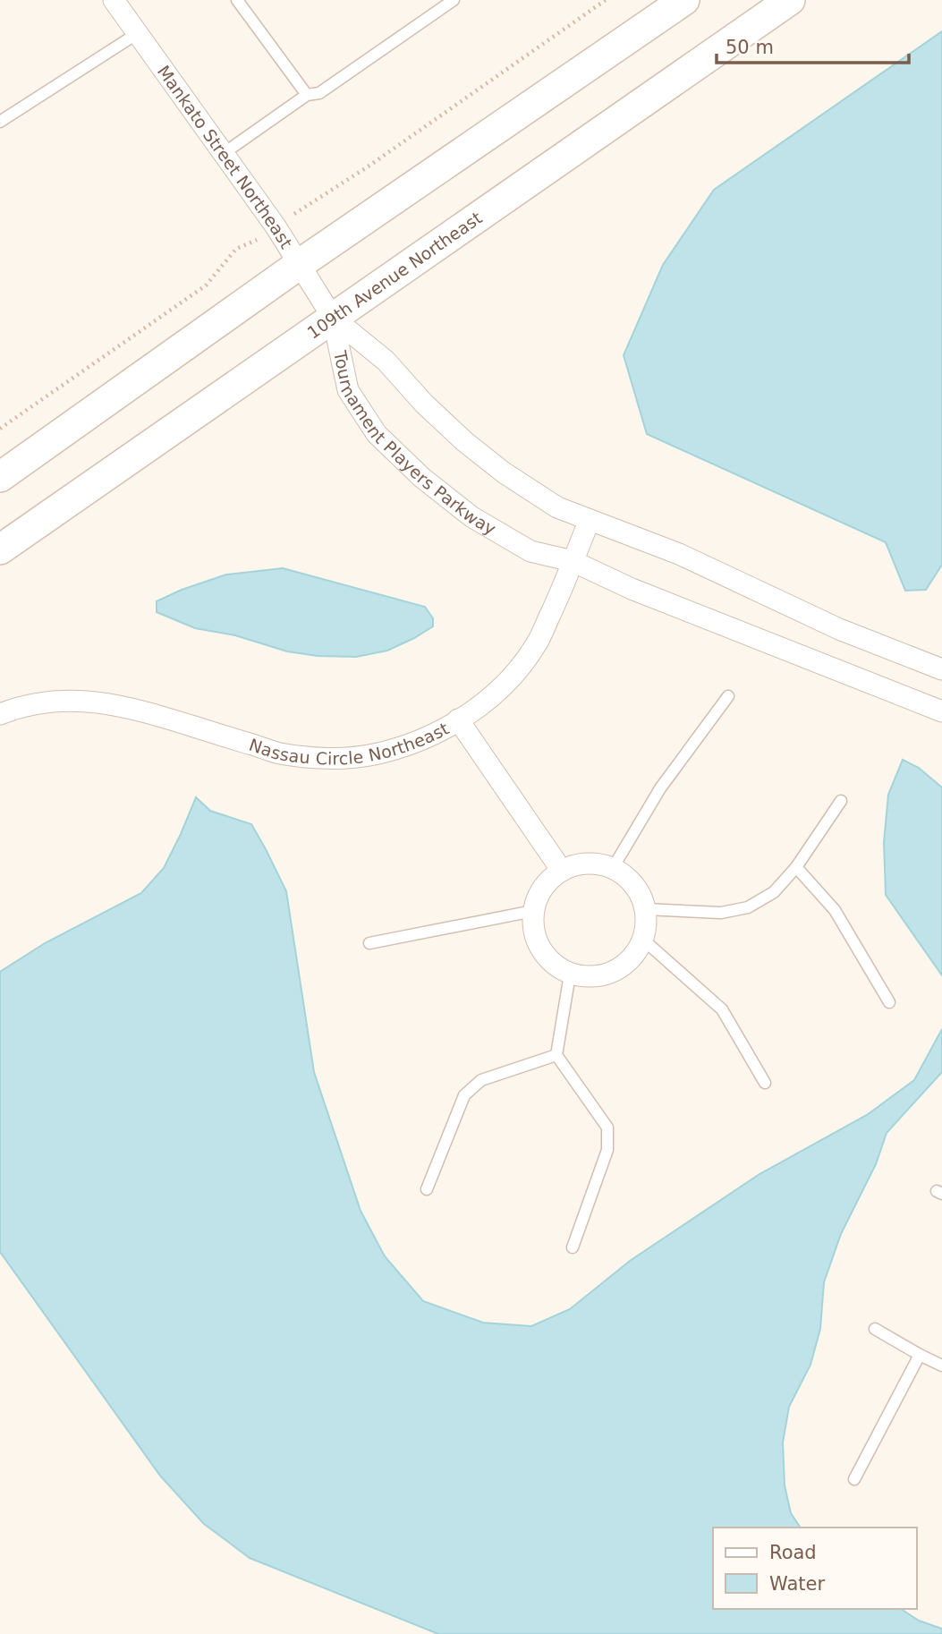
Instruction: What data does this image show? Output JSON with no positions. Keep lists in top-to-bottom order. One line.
{"streets":{"main road":["109th Avenue Northeast"],"street":["Mankato Street Northeast","Tournament Players Parkway","Nassau Circle Northeast"]},"crossings":[["Mankato Street Northeast","109th Avenue Northeast"],["Mankato Street Northeast","Tournament Players Parkway"],["109th Avenue Northeast","Tournament Players Parkway"],["Tournament Players Parkway","Nassau Circle Northeast"]],"legend":["Road","Water"],"scale_bar":"50 m"}
